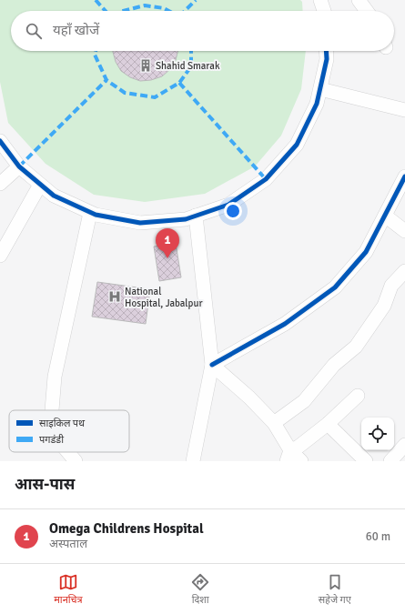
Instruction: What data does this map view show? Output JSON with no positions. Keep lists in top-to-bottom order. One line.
{"places":{"building":["Shahid Smarak"],"hospital":["National Hospital, Jabalpur"]},"legend":["साइकिल पथ","पगडंडी"],"page":{"search":"यहाँ खोजें","pins":"1","heading":"आस-पास","list":[{"mark":"1","name":"Omega Childrens Hospital","note":"अस्पताल","value":"60 m"}],"nav":["मानचित्र","दिशा","सहेजे गए"]}}
